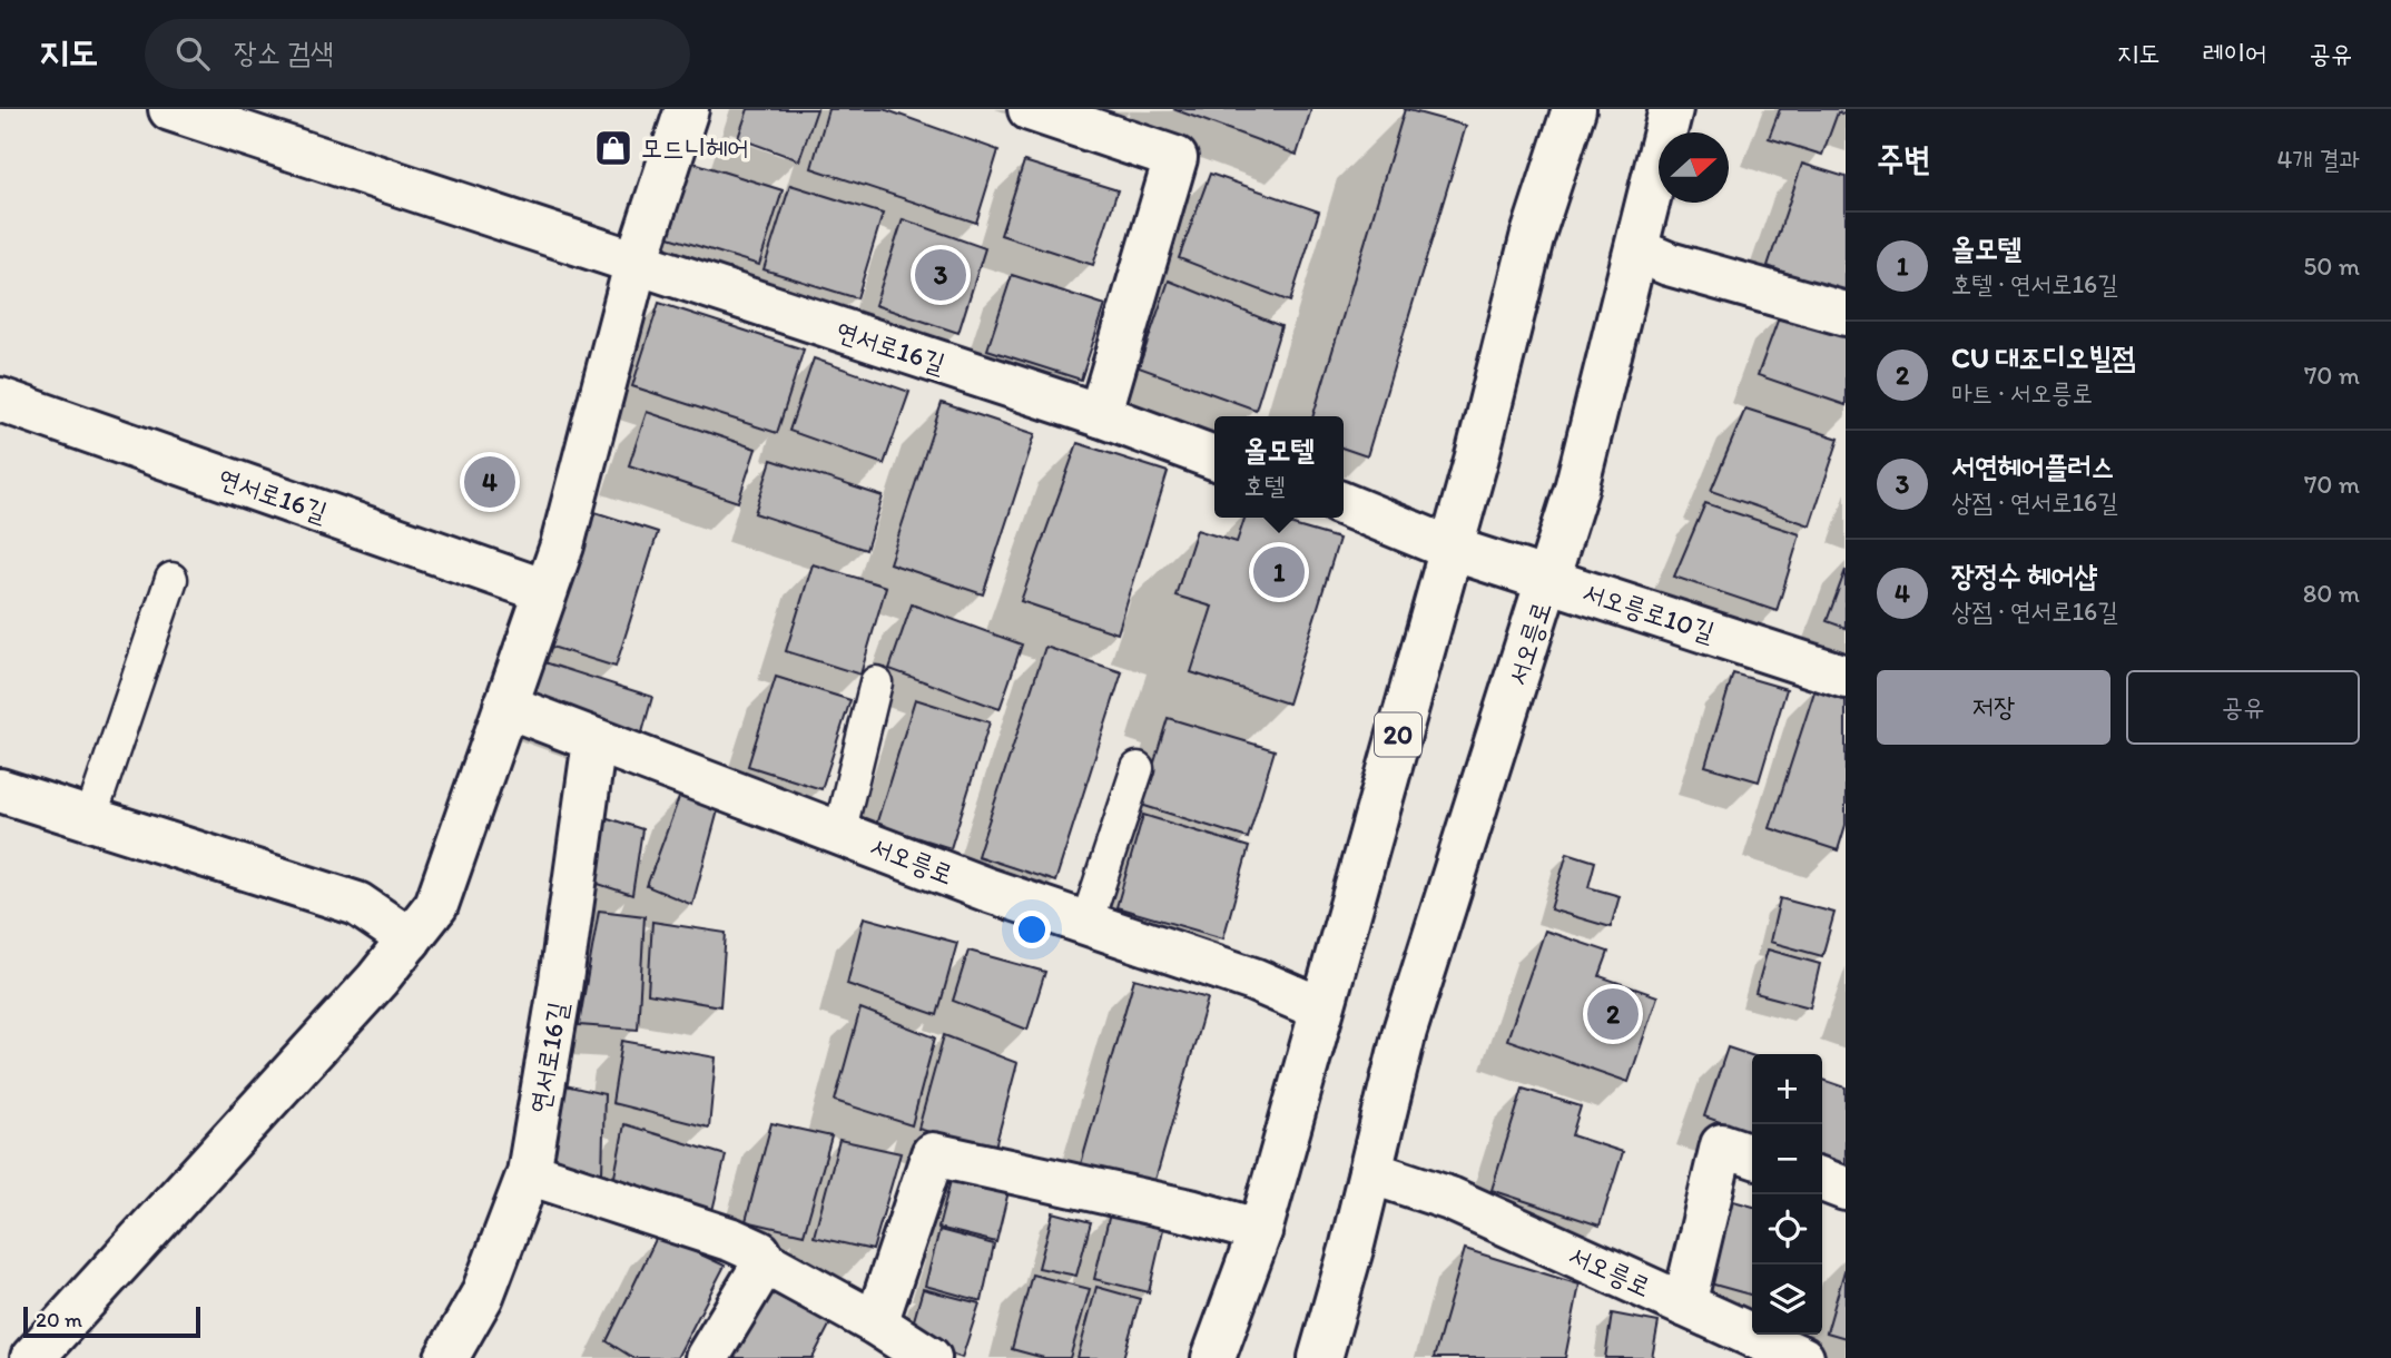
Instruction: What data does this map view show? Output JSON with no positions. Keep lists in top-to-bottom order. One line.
{"streets":{"street":["연서로16길","서오릉로10길","서오릉로","20"]},"crossings":[["연서로16길","서오릉로"],["서오릉로10길","서오릉로"],["서오릉로10길","20"],["서오릉로","20"]],"places":{"shop":["모드니헤어"]},"scale_bar":"20 m","north":"right","page":{"header":"지도","search":"장소 검색","nav":["지도","레이어","공유"],"heading":["주변","4개 결과"],"list":[{"mark":"1","name":"올모텔","note":"호텔 · 연서로16길","value":"50 m"},{"mark":"2","name":"CU 대조디오빌점","note":"마트 · 서오릉로","value":"70 m"},{"mark":"3","name":"서연헤어플러스","note":"상점 · 연서로16길","value":"70 m"},{"mark":"4","name":"장정수 헤어샵","note":"상점 · 연서로16길","value":"80 m"}],"pins":["3","4","1","2"],"popup":["올모텔","호텔"],"buttons":["저장","공유"],"map_buttons":["+","−"],"scale":"20 m"}}
